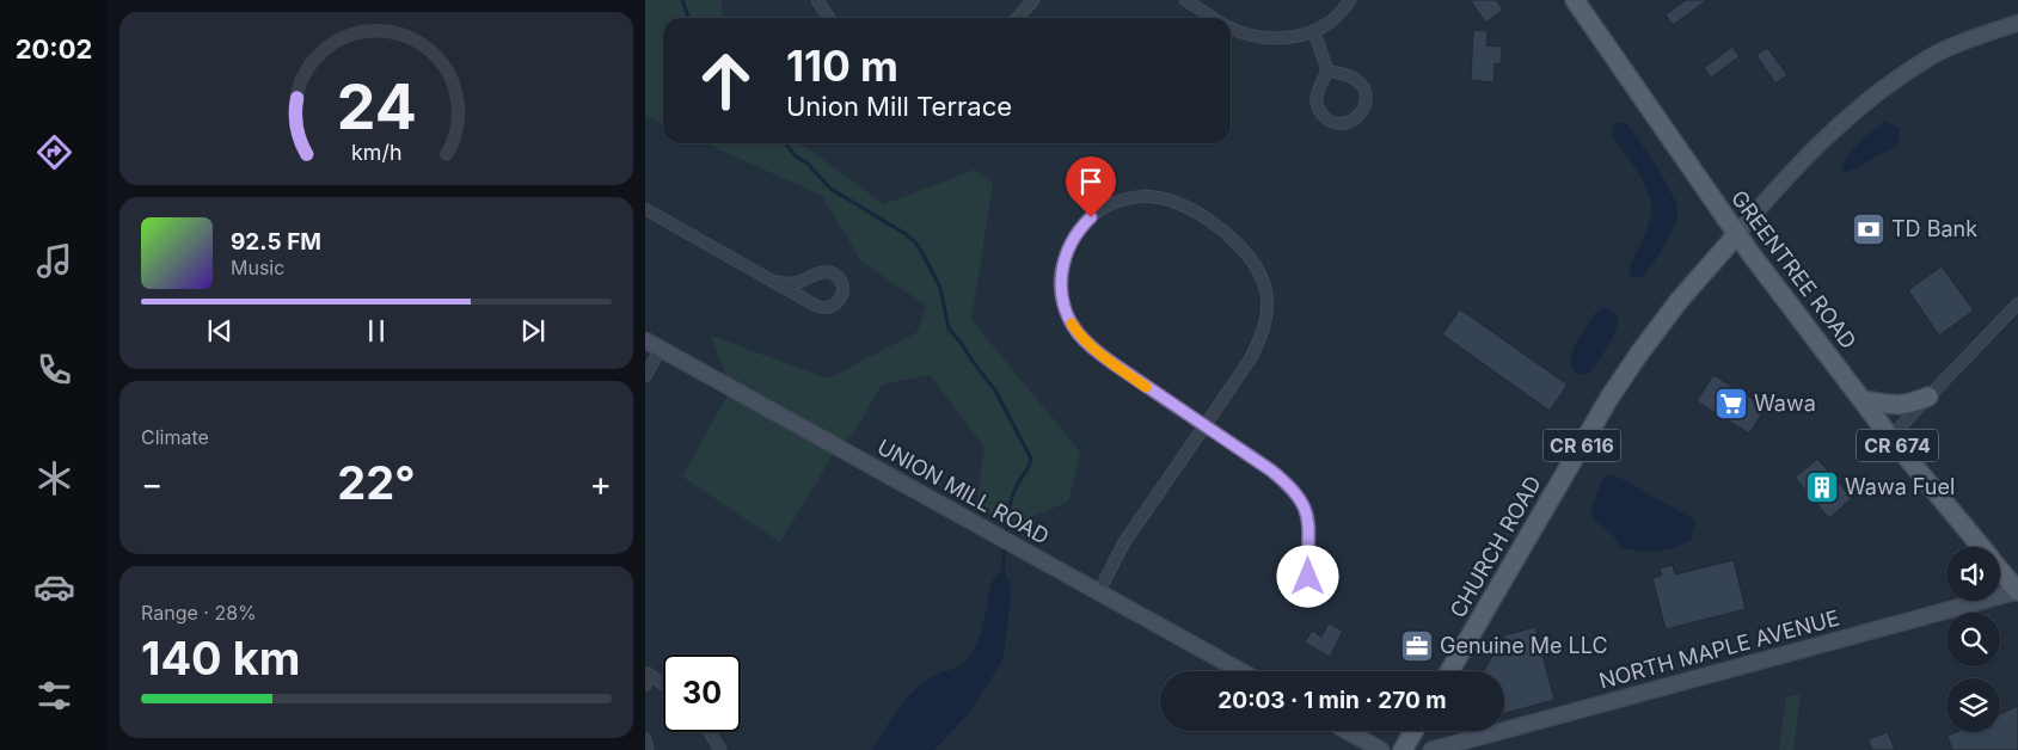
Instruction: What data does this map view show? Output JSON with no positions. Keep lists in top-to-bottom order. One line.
{"streets":{"main road":["GREENTREE ROAD","CR 616","CR 674","CHURCH ROAD"],"street":["UNION MILL ROAD","NORTH MAPLE AVENUE"]},"crossings":[["GREENTREE ROAD","CHURCH ROAD"],["GREENTREE ROAD","NORTH MAPLE AVENUE"]],"places":{"bank":["TD Bank"],"supermarket":["Wawa"],"building":["Wawa Fuel"],"office":["Genuine Me LLC"]},"page":{"tabs":"20:02","turn":["110 m","Union Mill Terrace"],"song":["92.5 FM","Music"],"tile":["Climate",["Range · 28%","140 km"]],"heat":["−","22°","+"],"limit":"30","trip":"20:03 · 1 min · 270 m","gauge":["24","km/h"]}}
